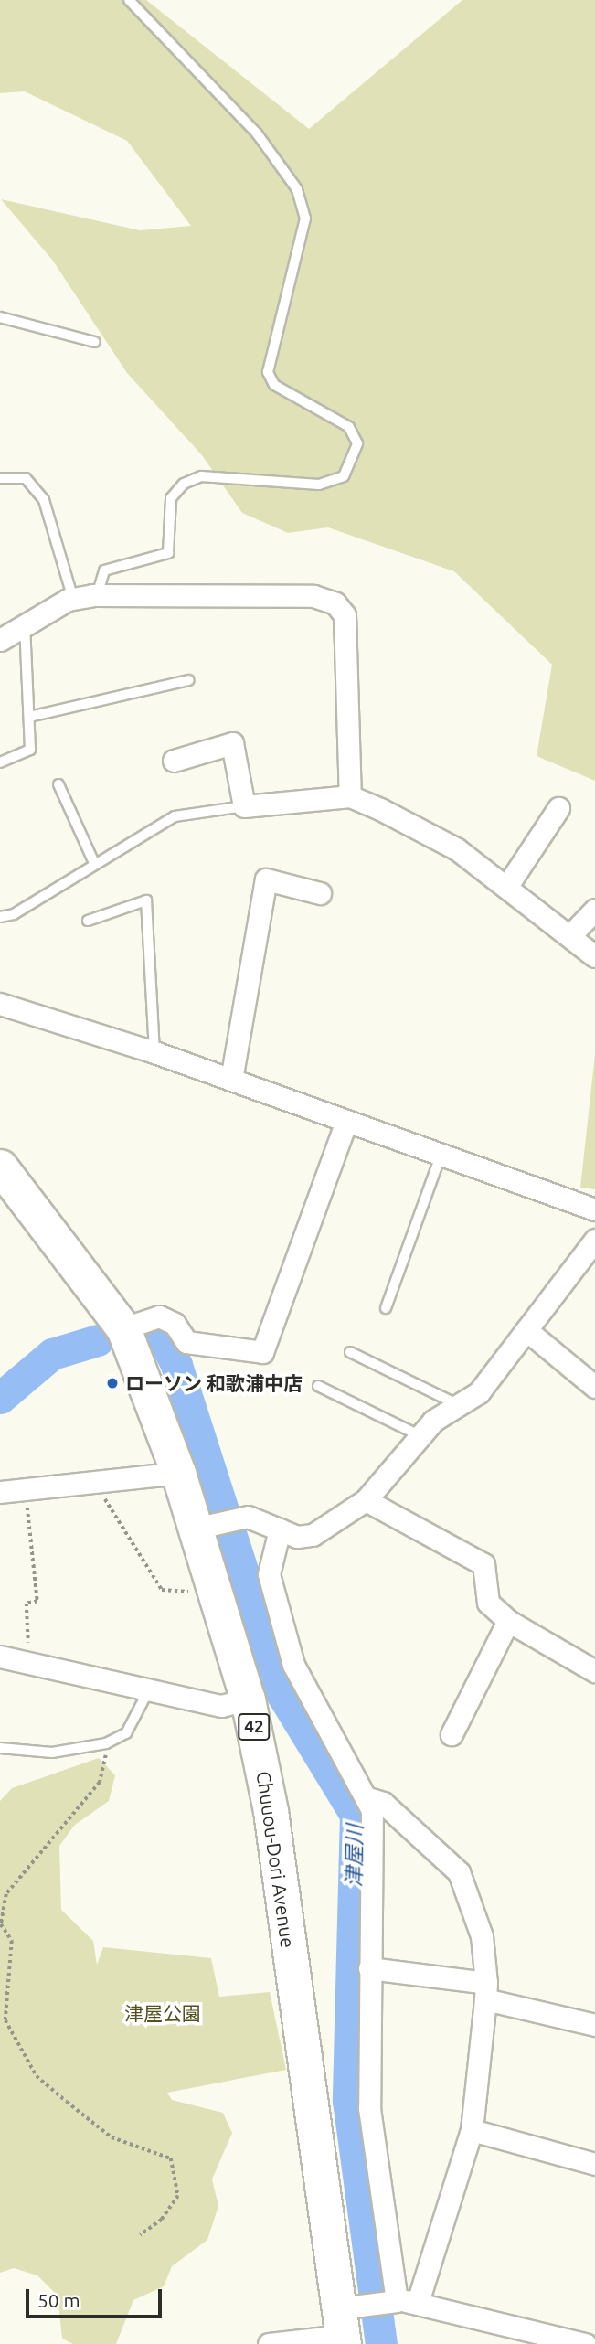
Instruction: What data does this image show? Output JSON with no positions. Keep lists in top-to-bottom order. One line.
{"streets":{"highway":["42","Chuuou-Dori Avenue"]},"water":["津屋川"],"parks":["津屋公園"],"places":["ローソン 和歌浦中店"],"scale_bar":"50 m"}
